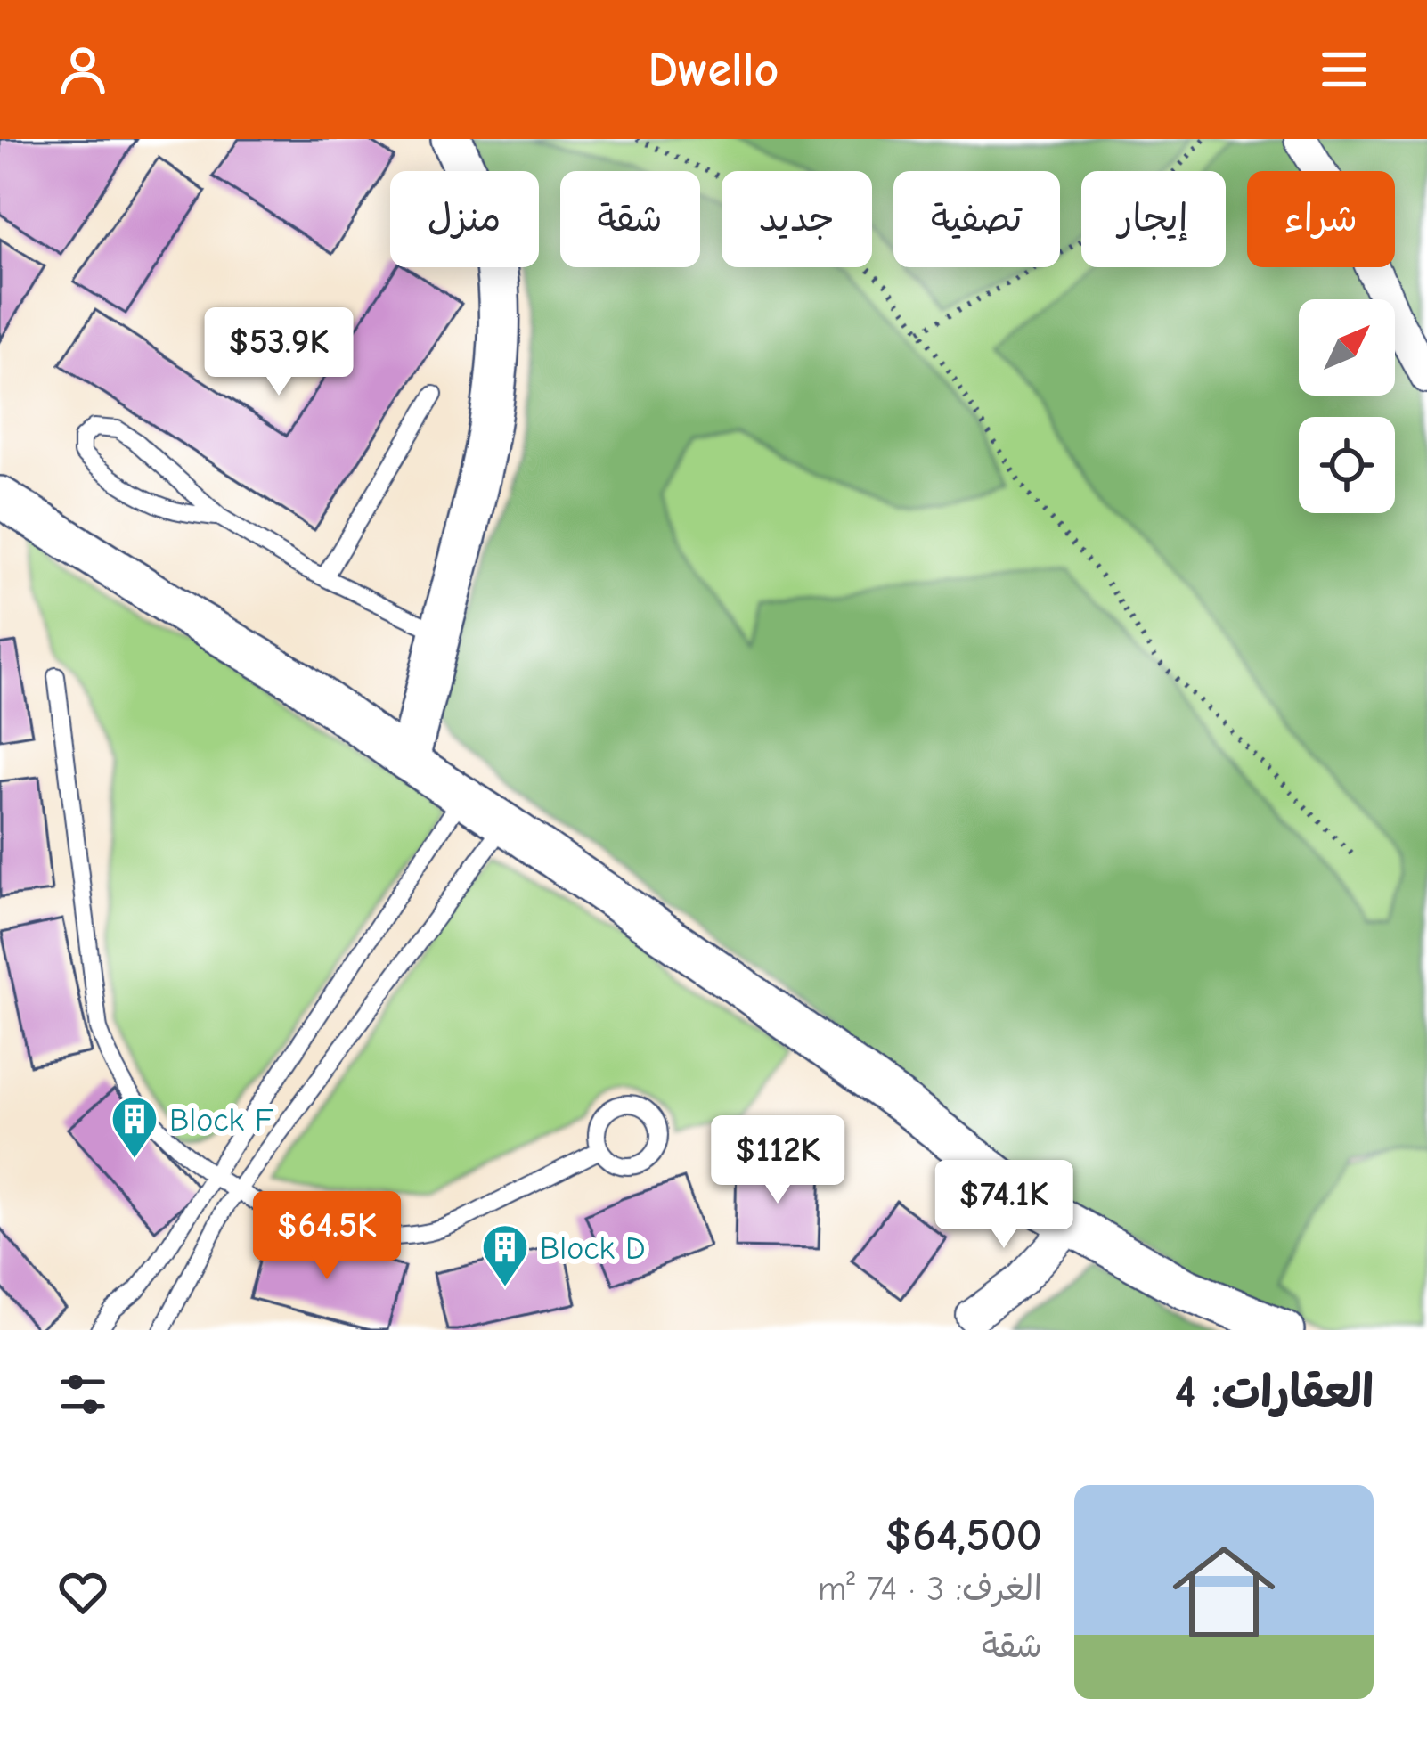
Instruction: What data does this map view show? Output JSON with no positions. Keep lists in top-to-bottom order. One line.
{"places":{"building":["Block F","Block D"]},"north":"top right","page":{"header":"Dwello","chip":["شراء","إيجار","تصفية","جديد","شقة","منزل"],"price":["$53.9K","$112K","$74.1K","$64.5K"],"heading":"العقارات: 4","list":[{"name":"$64,500","note":"الغرف: 3 · 74 m² · شقة"}]}}
